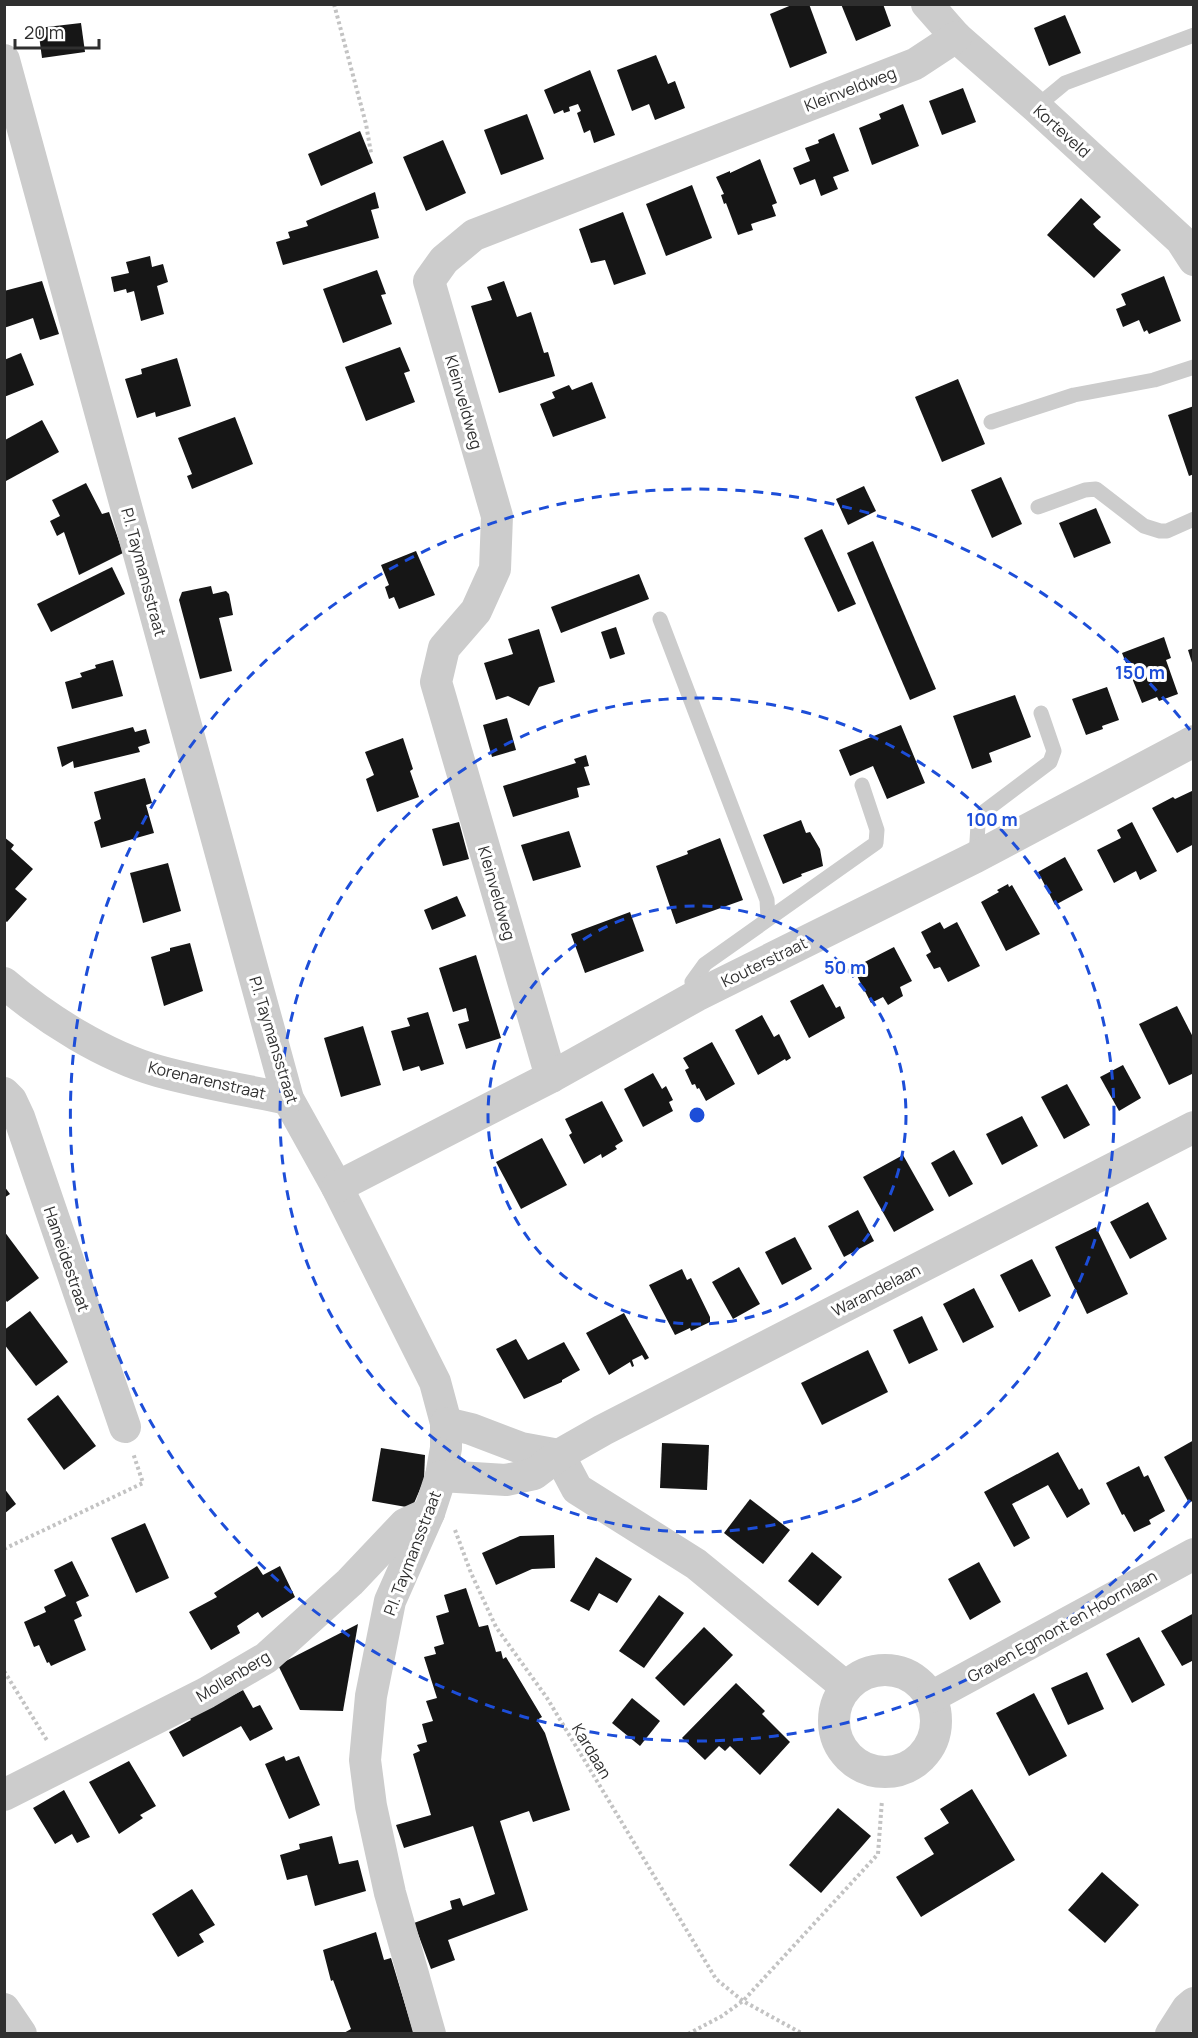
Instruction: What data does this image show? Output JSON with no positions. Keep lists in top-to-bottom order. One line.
{"streets":{"street":["Kleinveldweg","Korteveld","P.I. Taymansstraat","Kouterstraat","Korenarenstraat","Hameidestraat","Warandelaan","Graven Egmont en Hoornlaan","Mollenberg"],"path":["Kardaan"]},"crossings":[["Kleinveldweg","Korteveld"],["Kleinveldweg","Kouterstraat"],["P.I. Taymansstraat","Kouterstraat"],["P.I. Taymansstraat","Korenarenstraat"],["P.I. Taymansstraat","Warandelaan"],["P.I. Taymansstraat","Mollenberg"],["P.I. Taymansstraat","Kardaan"],["Mollenberg","Kardaan"]],"scale_bar":"20 m","rings":["150 m","100 m","50 m"]}
